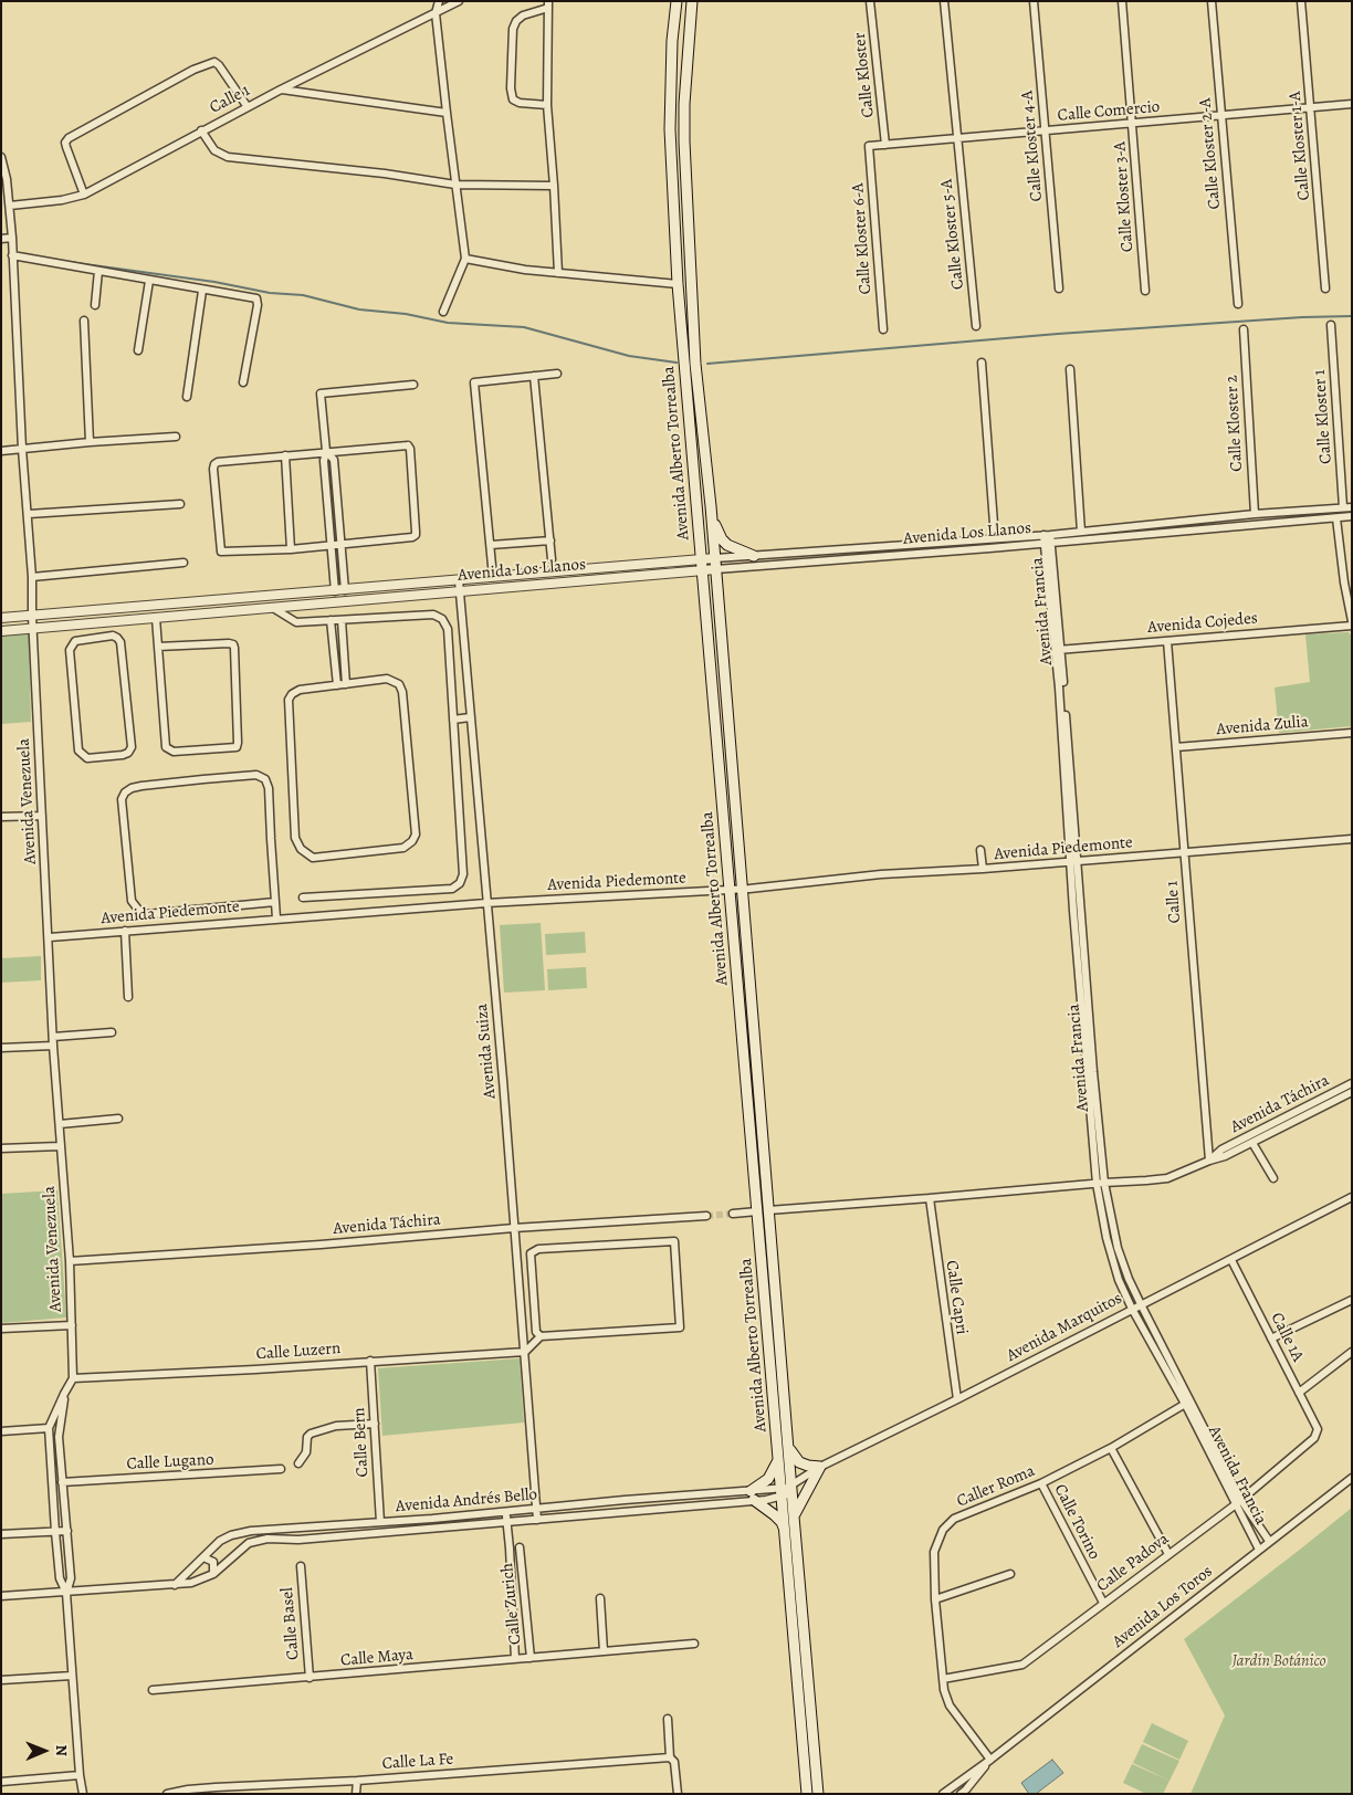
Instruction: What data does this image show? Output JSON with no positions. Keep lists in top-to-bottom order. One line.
{"streets":{"main road":["Avenida Alberto Torrealba"],"street":["Calle Kloster","Calle 1","Calle Comercio","Calle Kloster 4-A","Calle Kloster 1-A","Calle Kloster 2-A","Calle Kloster 3-A","Calle Kloster 5-A","Calle Kloster 6-A","Calle Kloster 1","Calle Kloster 2","Avenida Los Llanos","Avenida Francia","Avenida Cojedes","Avenida Zulia","Avenida Venezuela","Avenida Piedemonte","Avenida Suiza","Avenida Táchira","Calle Capri","Avenida Marquitos","Calle 1A","Calle Luzern","Calle Bern","Calle Lugano","Caller Roma","Avenida Andrés Bello","Calle Torino","Calle Padova","Calle Zurich","Avenida Los Toros","Calle Basel","Calle Maya","Calle La Fe"]},"crossings":[["Calle Kloster","Calle Comercio"],["Calle 1","Avenida Cojedes"],["Calle 1","Avenida Zulia"],["Calle 1","Avenida Venezuela"],["Calle 1","Avenida Piedemonte"],["Calle Comercio","Calle Kloster 4-A"],["Calle Comercio","Calle Kloster 1-A"],["Calle Comercio","Calle Kloster 2-A"],["Calle Comercio","Calle Kloster 3-A"],["Calle Comercio","Calle Kloster 5-A"],["Calle Comercio","Calle Kloster 6-A"],["Calle Kloster 1","Avenida Los Llanos"],["Calle Kloster 2","Avenida Los Llanos"],["Avenida Alberto Torrealba","Avenida Los Llanos"],["Avenida Alberto Torrealba","Avenida Piedemonte"],["Avenida Alberto Torrealba","Avenida Marquitos"],["Avenida Alberto Torrealba","Avenida Andrés Bello"],["Avenida Los Llanos","Avenida Francia"],["Avenida Los Llanos","Avenida Venezuela"],["Avenida Los Llanos","Avenida Suiza"],["Avenida Francia","Avenida Cojedes"],["Avenida Francia","Avenida Piedemonte"],["Avenida Francia","Avenida Marquitos"],["Avenida Francia","Caller Roma"],["Avenida Francia","Calle Padova"],["Avenida Francia","Avenida Los Toros"],["Avenida Venezuela","Avenida Piedemonte"],["Avenida Venezuela","Avenida Táchira"],["Avenida Venezuela","Calle Luzern"],["Avenida Piedemonte","Avenida Suiza"],["Avenida Suiza","Avenida Táchira"],["Avenida Suiza","Calle Luzern"],["Avenida Suiza","Avenida Andrés Bello"],["Calle Capri","Avenida Marquitos"],["Avenida Marquitos","Calle 1A"],["Avenida Marquitos","Avenida Andrés Bello"],["Calle 1A","Calle Padova"],["Calle Luzern","Calle Bern"],["Calle Bern","Avenida Andrés Bello"],["Caller Roma","Calle Torino"],["Caller Roma","Calle Padova"],["Caller Roma","Avenida Los Toros"],["Avenida Andrés Bello","Calle Zurich"],["Calle Torino","Calle Padova"],["Calle Zurich","Calle Maya"],["Calle Basel","Calle Maya"]],"parks":["Jardín Botánico"],"north":"right"}
